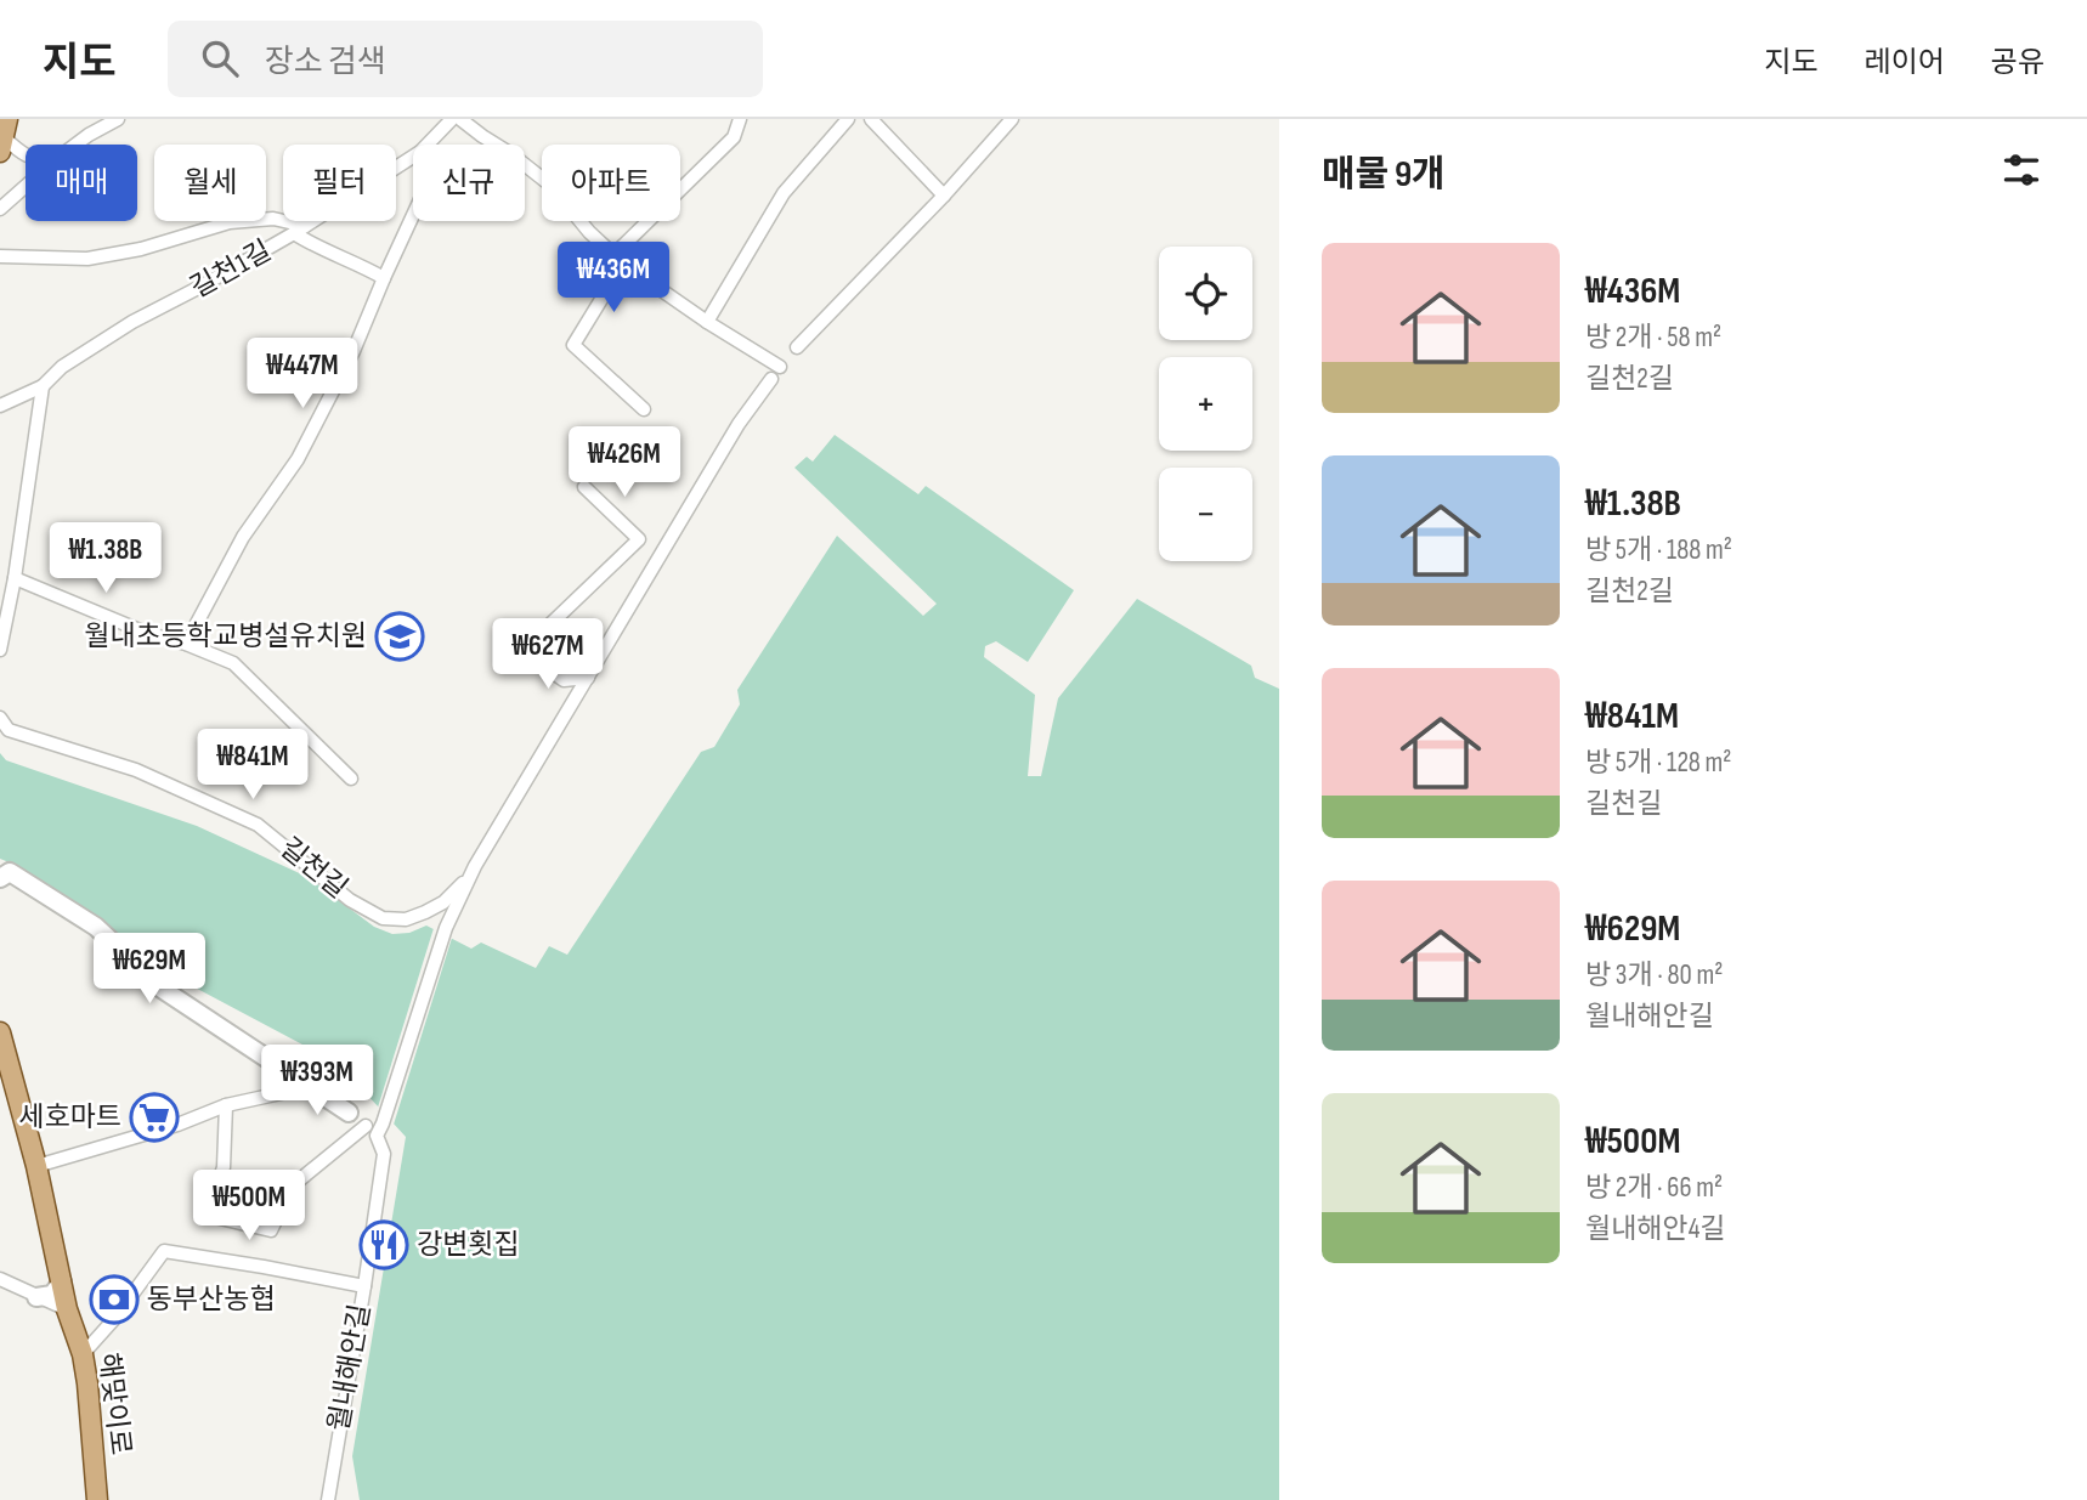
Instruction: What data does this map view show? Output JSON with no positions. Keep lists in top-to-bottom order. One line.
{"streets":{"main road":["해맞이로"],"street":["길천1길","길천길","월내해안길"]},"crossings":[["길천길","월내해안길"]],"places":{"school or university":["월내초등학교병설유치원"],"supermarket":["세호마트"],"restaurant":["강변횟집"],"bank":["동부산농협"]},"page":{"header":"지도","search":"장소 검색","nav":["지도","레이어","공유"],"heading":"매물 9개","chip":["매매","월세","필터","신규","아파트"],"list":[{"name":"₩436M","note":"방 2개 · 58 m² · 길천2길"},{"name":"₩1.38B","note":"방 5개 · 188 m² · 길천2길"},{"name":"₩841M","note":"방 5개 · 128 m² · 길천길"},{"name":"₩629M","note":"방 3개 · 80 m² · 월내해안길"},{"name":"₩500M","note":"방 2개 · 66 m² · 월내해안4길"}],"price":["₩436M","₩447M","₩426M","₩1.38B","₩627M","₩841M","₩629M","₩393M","₩500M"],"map_buttons":["+","−"]}}
